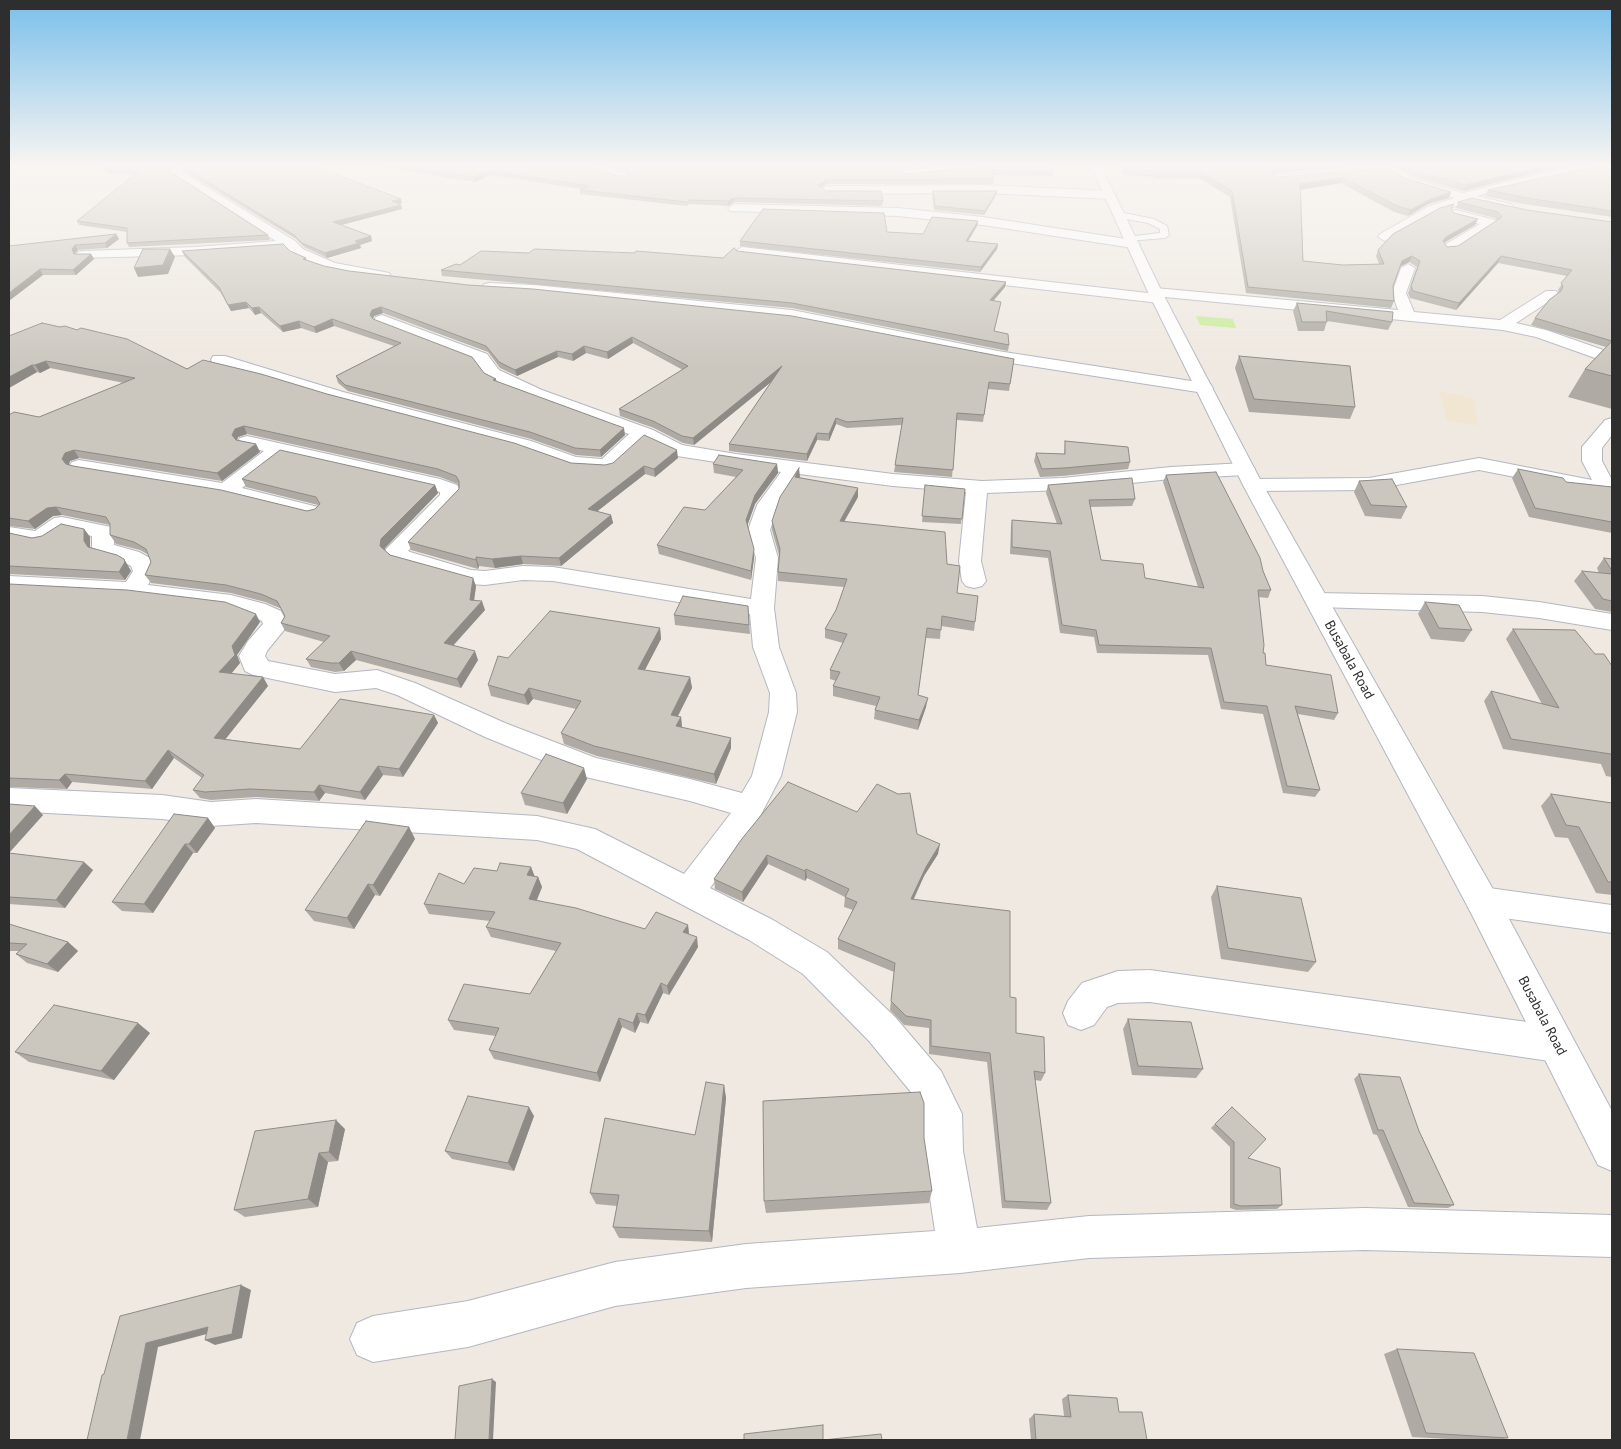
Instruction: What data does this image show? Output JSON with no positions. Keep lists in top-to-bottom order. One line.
{"streets":{"street":["Busabala Road"]}}
